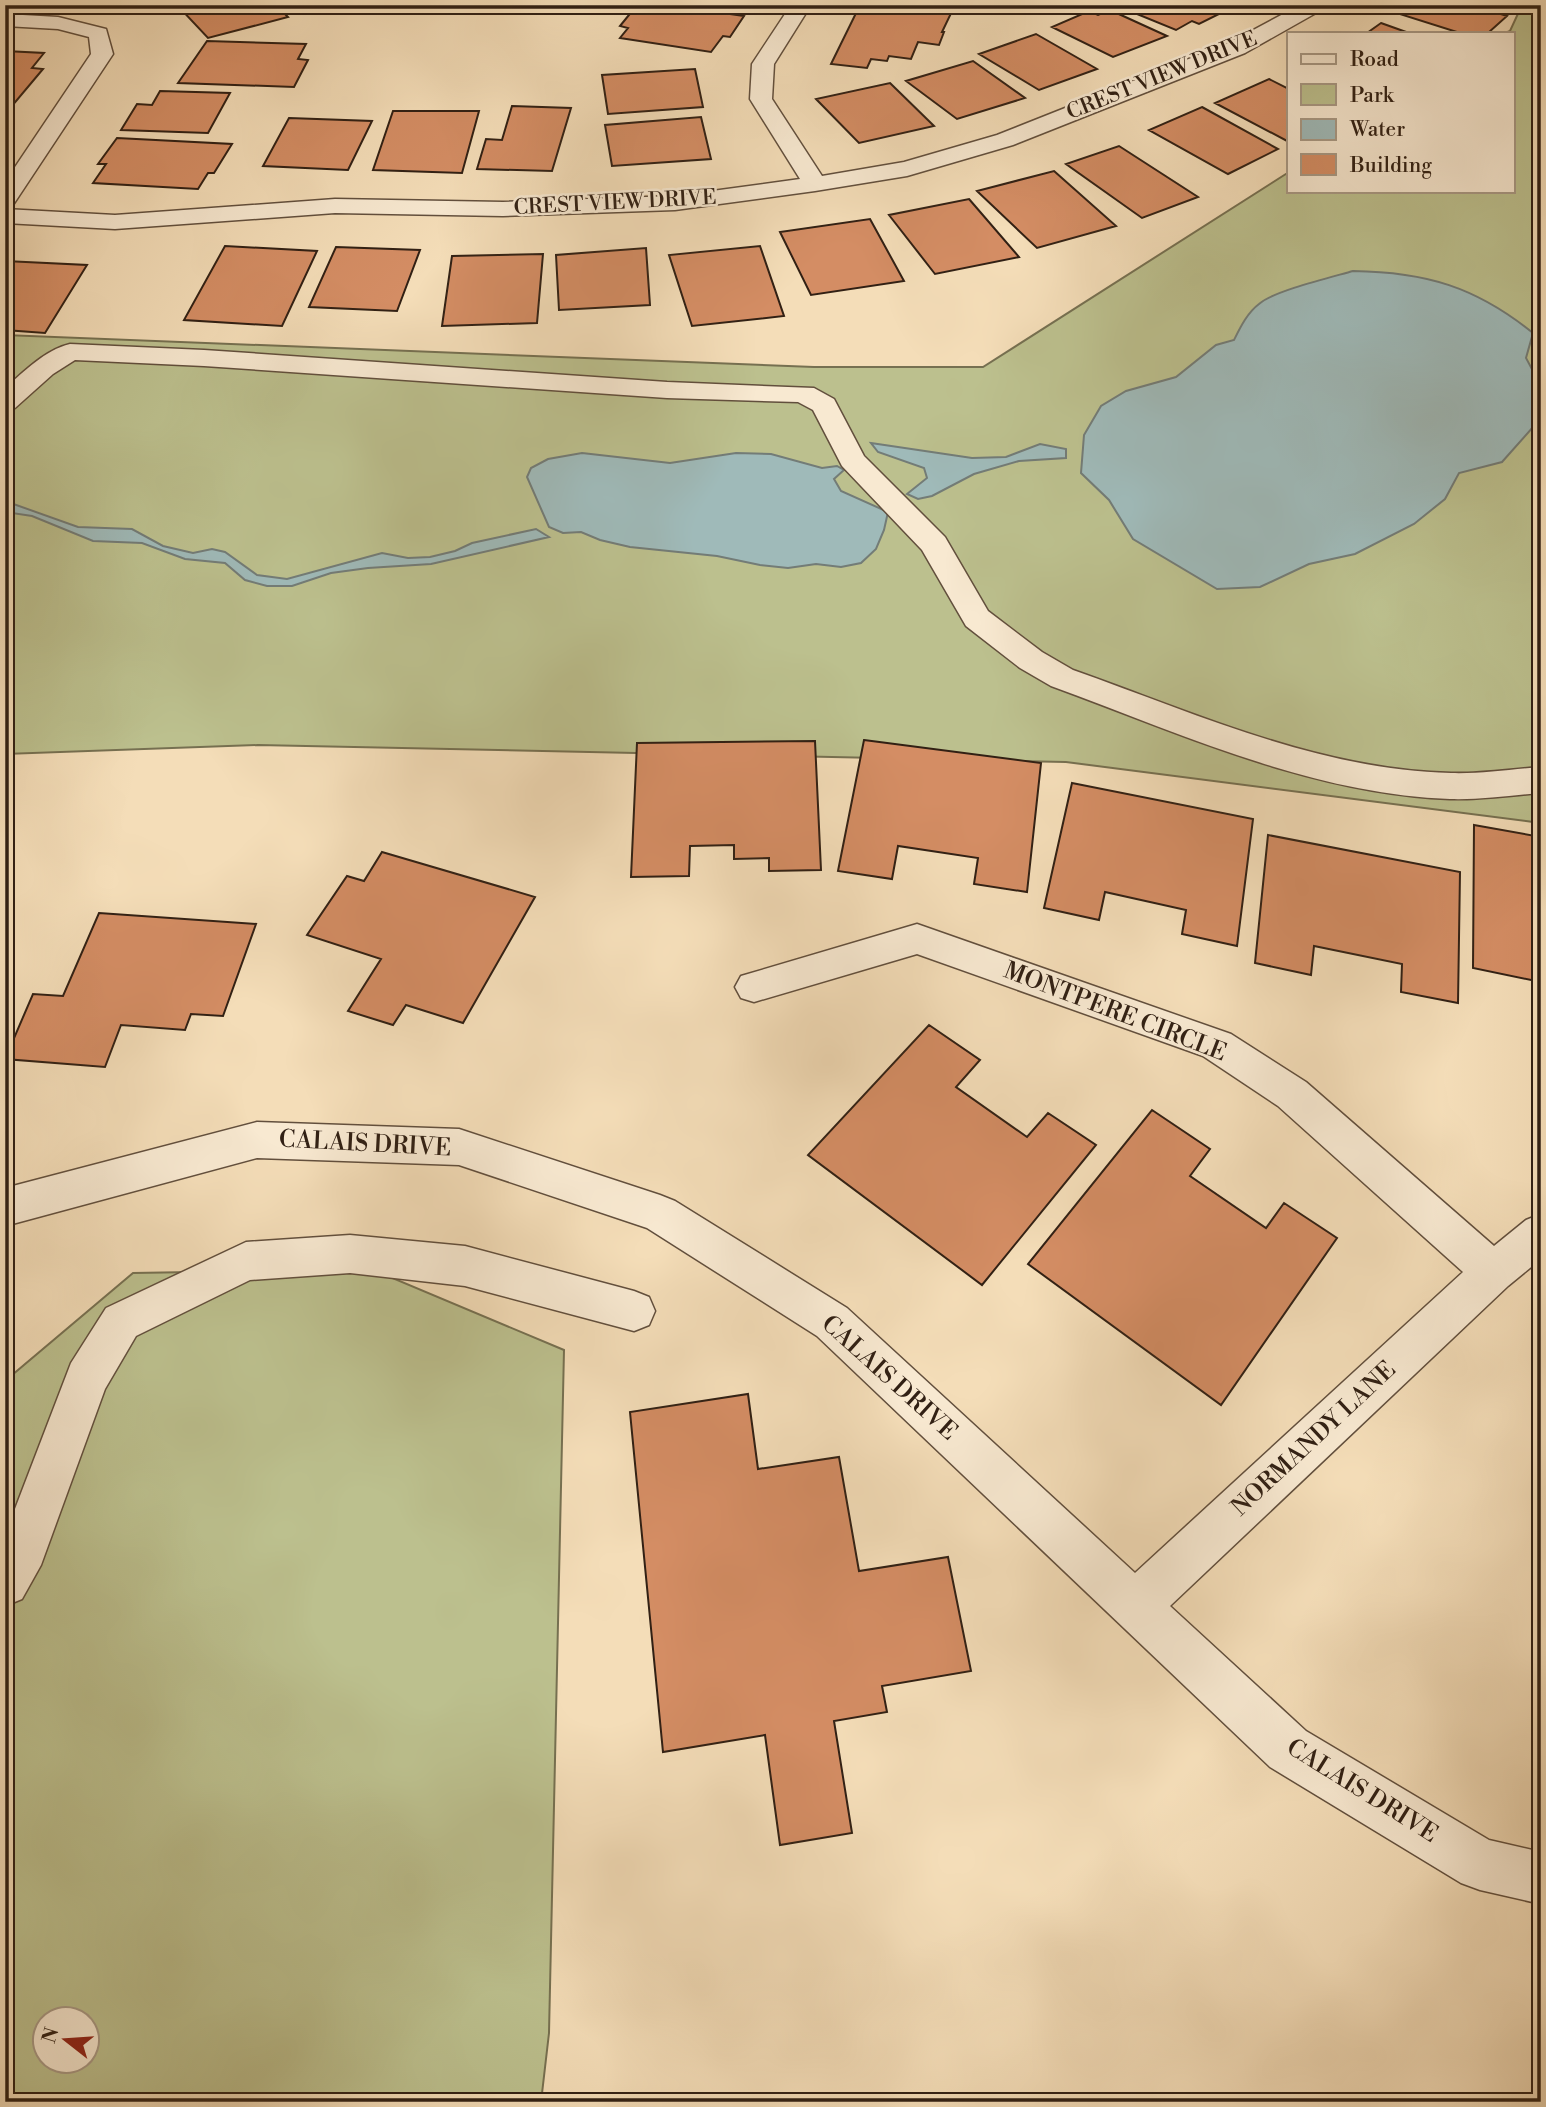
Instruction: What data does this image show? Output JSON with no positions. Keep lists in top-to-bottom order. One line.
{"streets":{"street":["CREST VIEW DRIVE","MONTPERE CIRCLE","CALAIS DRIVE","NORMANDY LANE"]},"crossings":[["MONTPERE CIRCLE","NORMANDY LANE"],["CALAIS DRIVE","NORMANDY LANE"]],"legend":["Road","Park","Water","Building"],"north":"left"}
